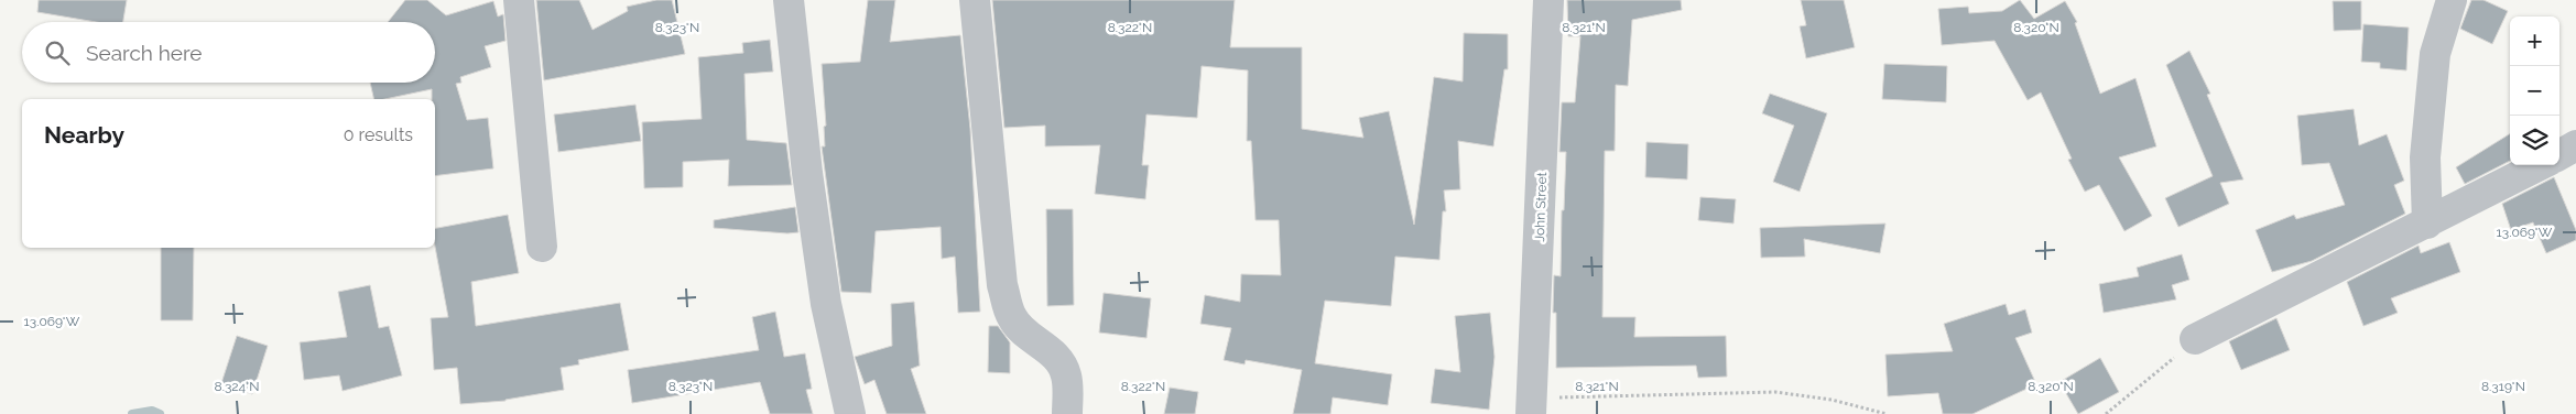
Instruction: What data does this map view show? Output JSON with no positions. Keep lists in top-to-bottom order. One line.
{"streets":{"street":["John Street"]},"page":{"map_buttons":["+","−"],"search":"Search here","heading":["Nearby","0 results"]},"coordinates":["8.323°N","8.322°N","8.321°N","8.320°N","13.069°W","8.324°N","8.319°N"]}
